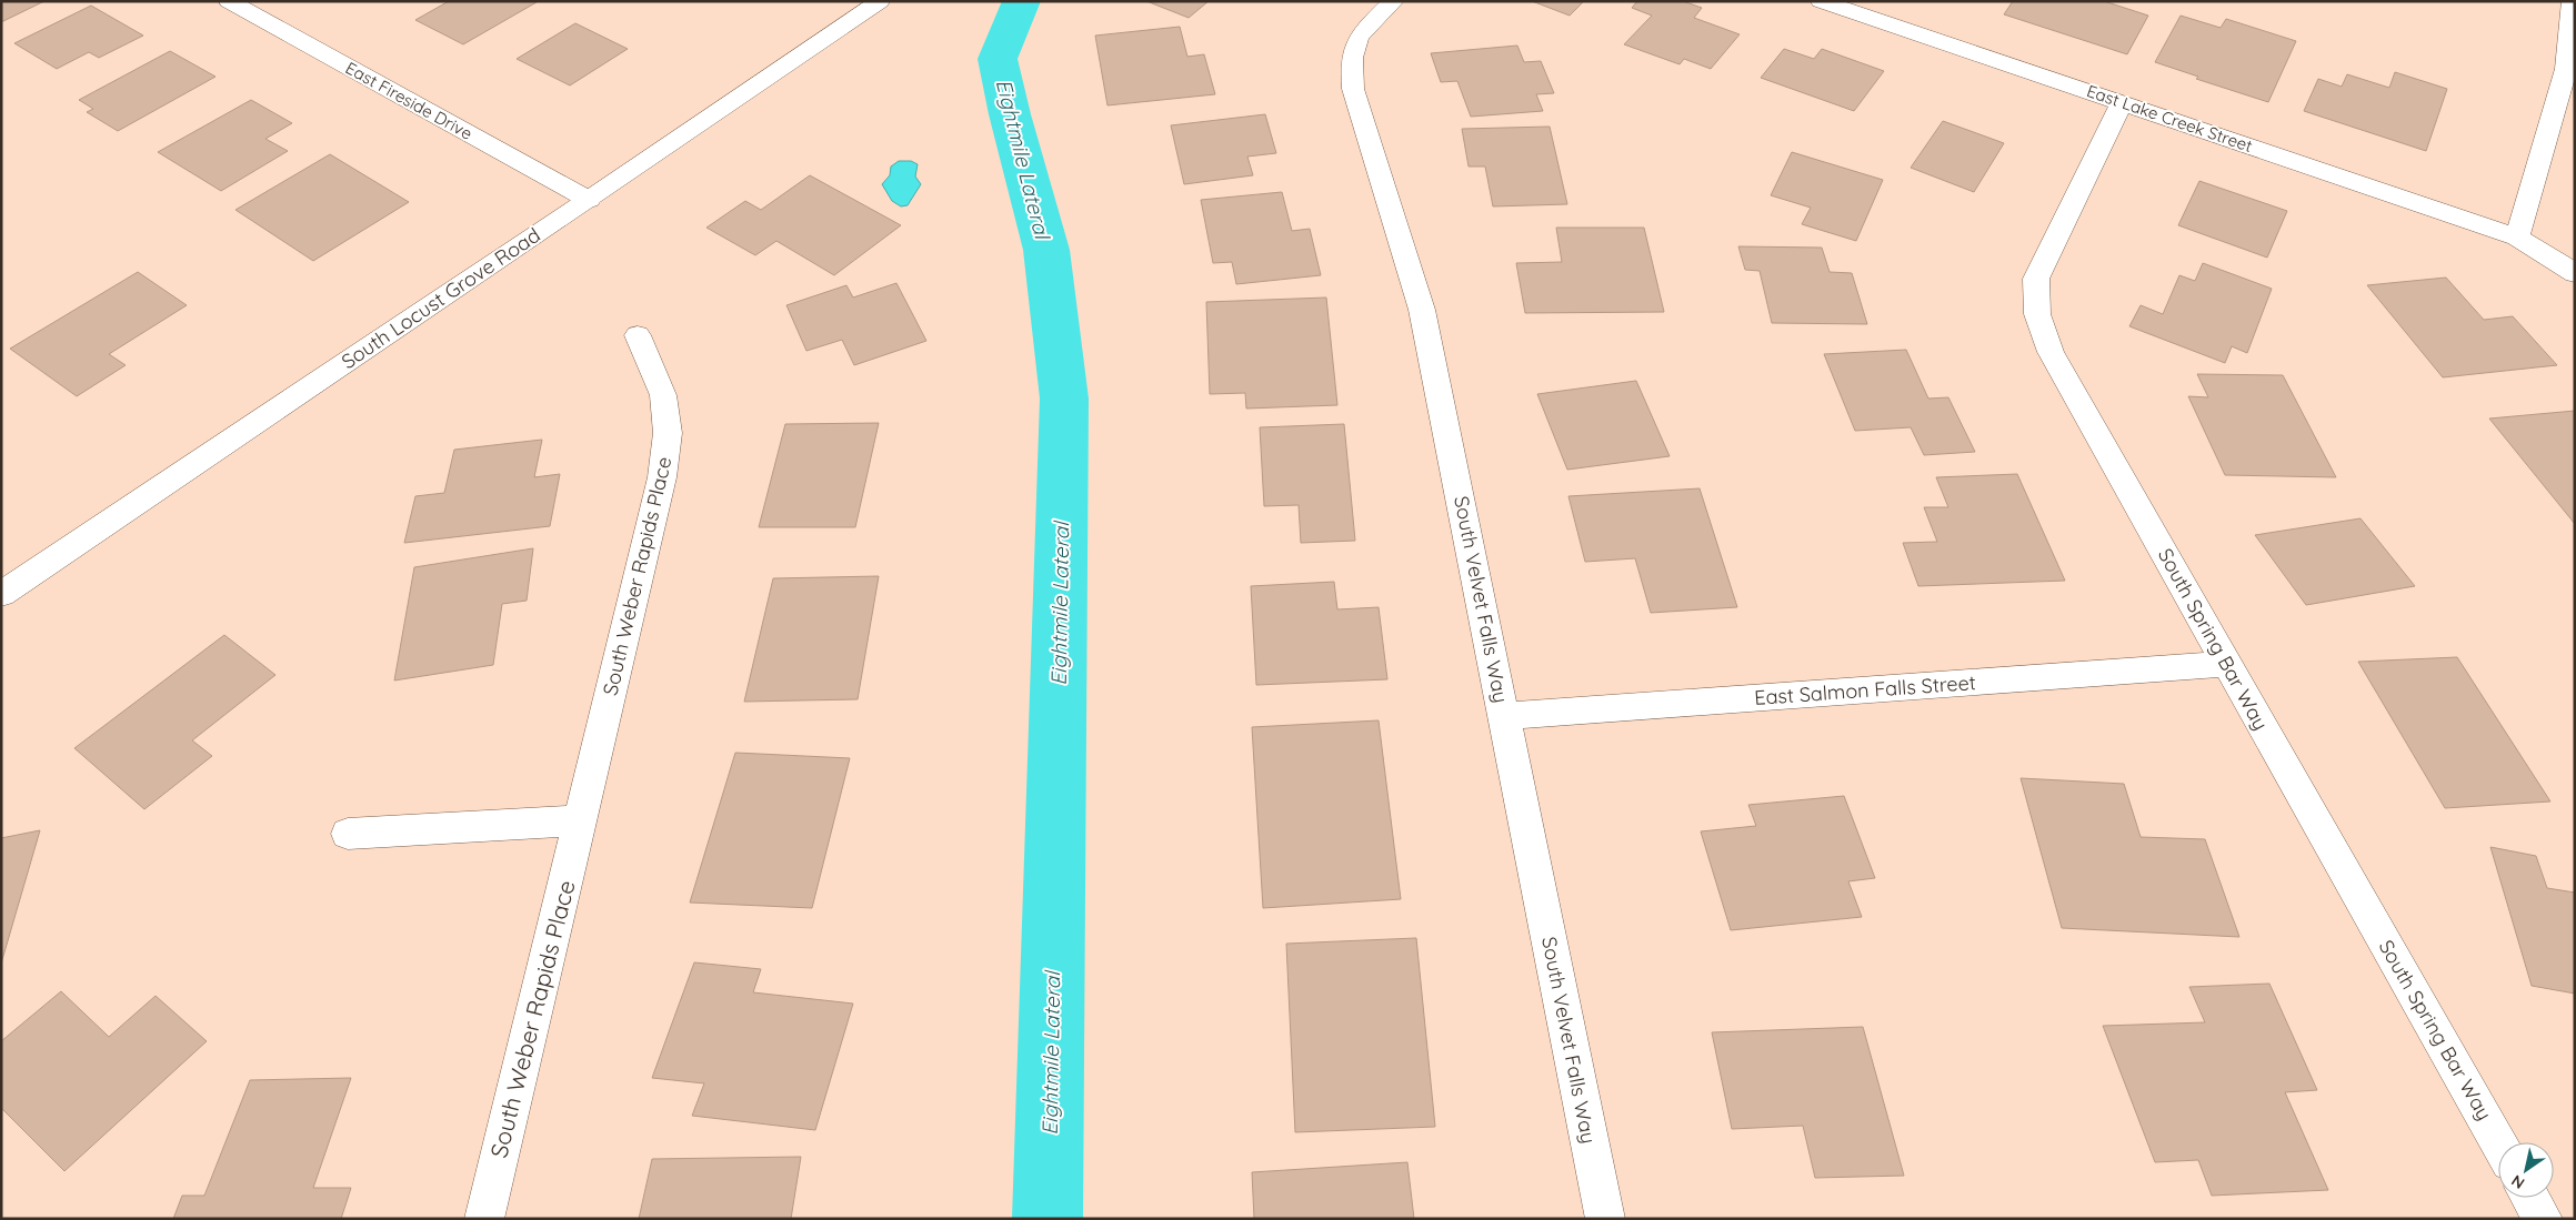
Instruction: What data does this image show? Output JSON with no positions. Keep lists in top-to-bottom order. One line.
{"streets":{"street":["East Fireside Drive","East Lake Creek Street","South Locust Grove Road","South Weber Rapids Place","South Velvet Falls Way","South Spring Bar Way","East Salmon Falls Street"]},"crossings":[["East Fireside Drive","South Locust Grove Road"],["East Lake Creek Street","South Spring Bar Way"],["South Velvet Falls Way","East Salmon Falls Street"],["South Spring Bar Way","East Salmon Falls Street"]],"water":["Eightmile Lateral"],"north":"bottom left"}
